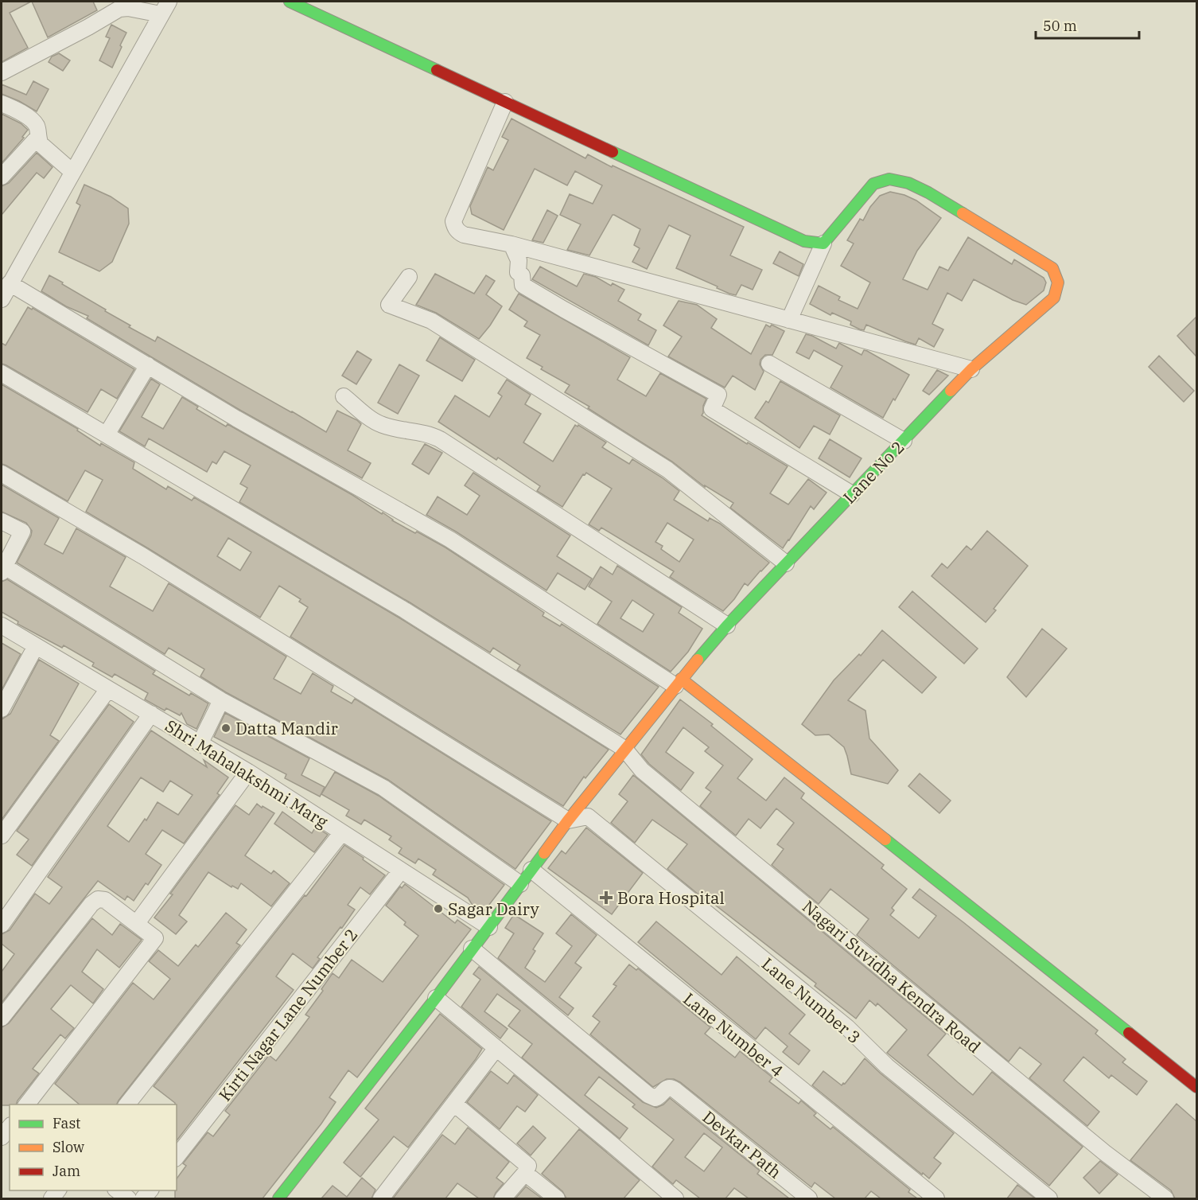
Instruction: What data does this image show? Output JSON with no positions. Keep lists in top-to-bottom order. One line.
{"streets":{"street":["Lane No 2","Shri Mahalakshmi Marg","Nagari Suvidha Kendra Road","Lane Number 3","Kirti Nagar Lane Number 2","Lane Number 4","Devkar Path"]},"crossings":[["Lane No 2","Shri Mahalakshmi Marg"],["Lane No 2","Nagari Suvidha Kendra Road"],["Lane No 2","Lane Number 3"],["Lane No 2","Lane Number 4"],["Lane No 2","Devkar Path"],["Shri Mahalakshmi Marg","Kirti Nagar Lane Number 2"]],"places":{"other":["Datta Mandir","Sagar Dairy"],"health":["Bora Hospital"]},"legend":["Fast","Slow","Jam"],"scale_bar":"50 m"}
